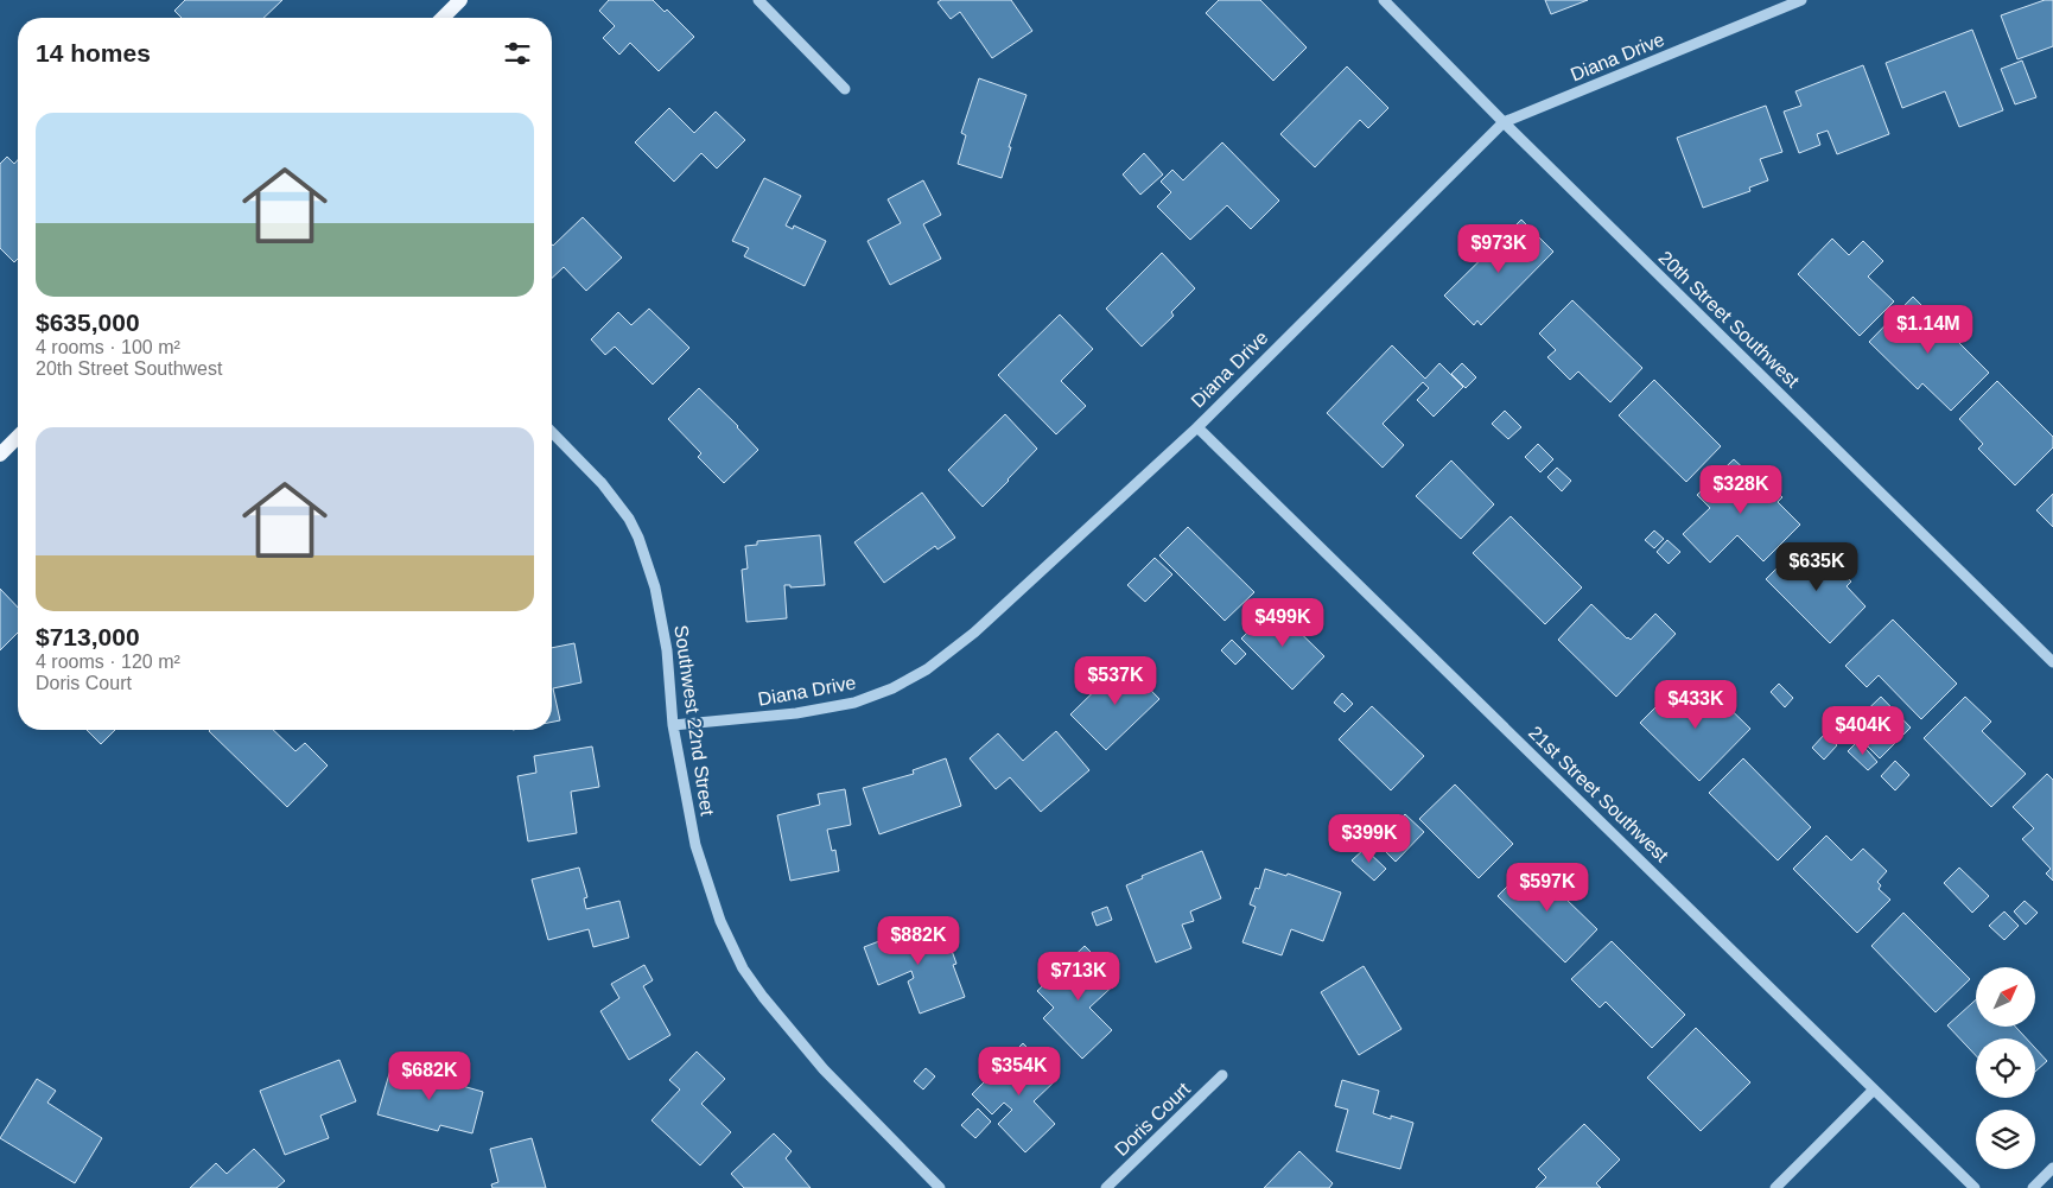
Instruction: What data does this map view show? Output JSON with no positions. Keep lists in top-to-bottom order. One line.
{"streets":{"street":["Diana Drive","20th Street Southwest","Southwest 22nd Street","21st Street Southwest","Doris Court"]},"crossings":[["Diana Drive","20th Street Southwest"],["Diana Drive","Southwest 22nd Street"],["Diana Drive","21st Street Southwest"]],"north":"top right","page":{"heading":"14 homes","list":[{"name":"$635,000","note":"4 rooms · 100 m² · 20th Street Southwest"},{"name":"$713,000","note":"4 rooms · 120 m² · Doris Court"}],"price":["$973K","$1.14M","$328K","$635K","$499K","$537K","$433K","$404K","$399K","$597K","$882K","$713K","$354K","$682K"]}}
